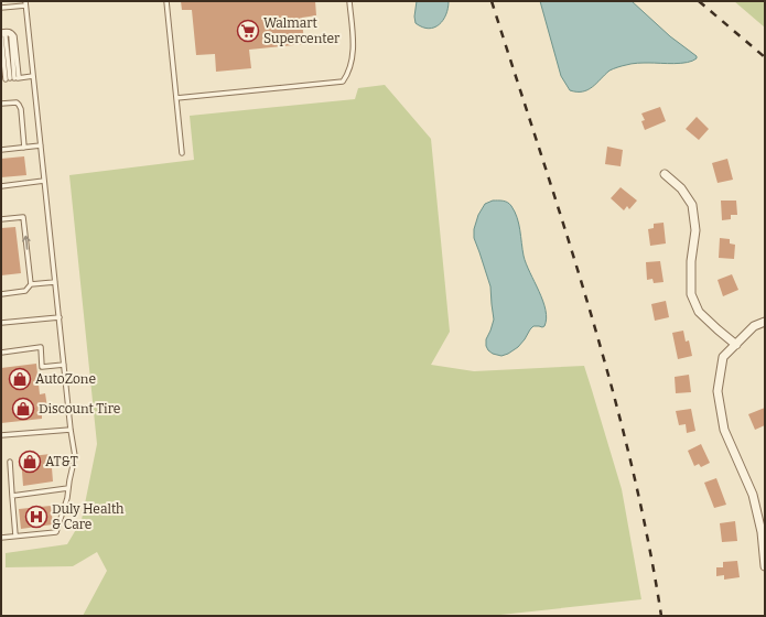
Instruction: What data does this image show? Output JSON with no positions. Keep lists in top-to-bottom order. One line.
{"places":{"supermarket":["Walmart Supercenter"],"shop":["AutoZone","Discount Tire","AT&T"],"hospital":["Duly Health & Care"]}}
